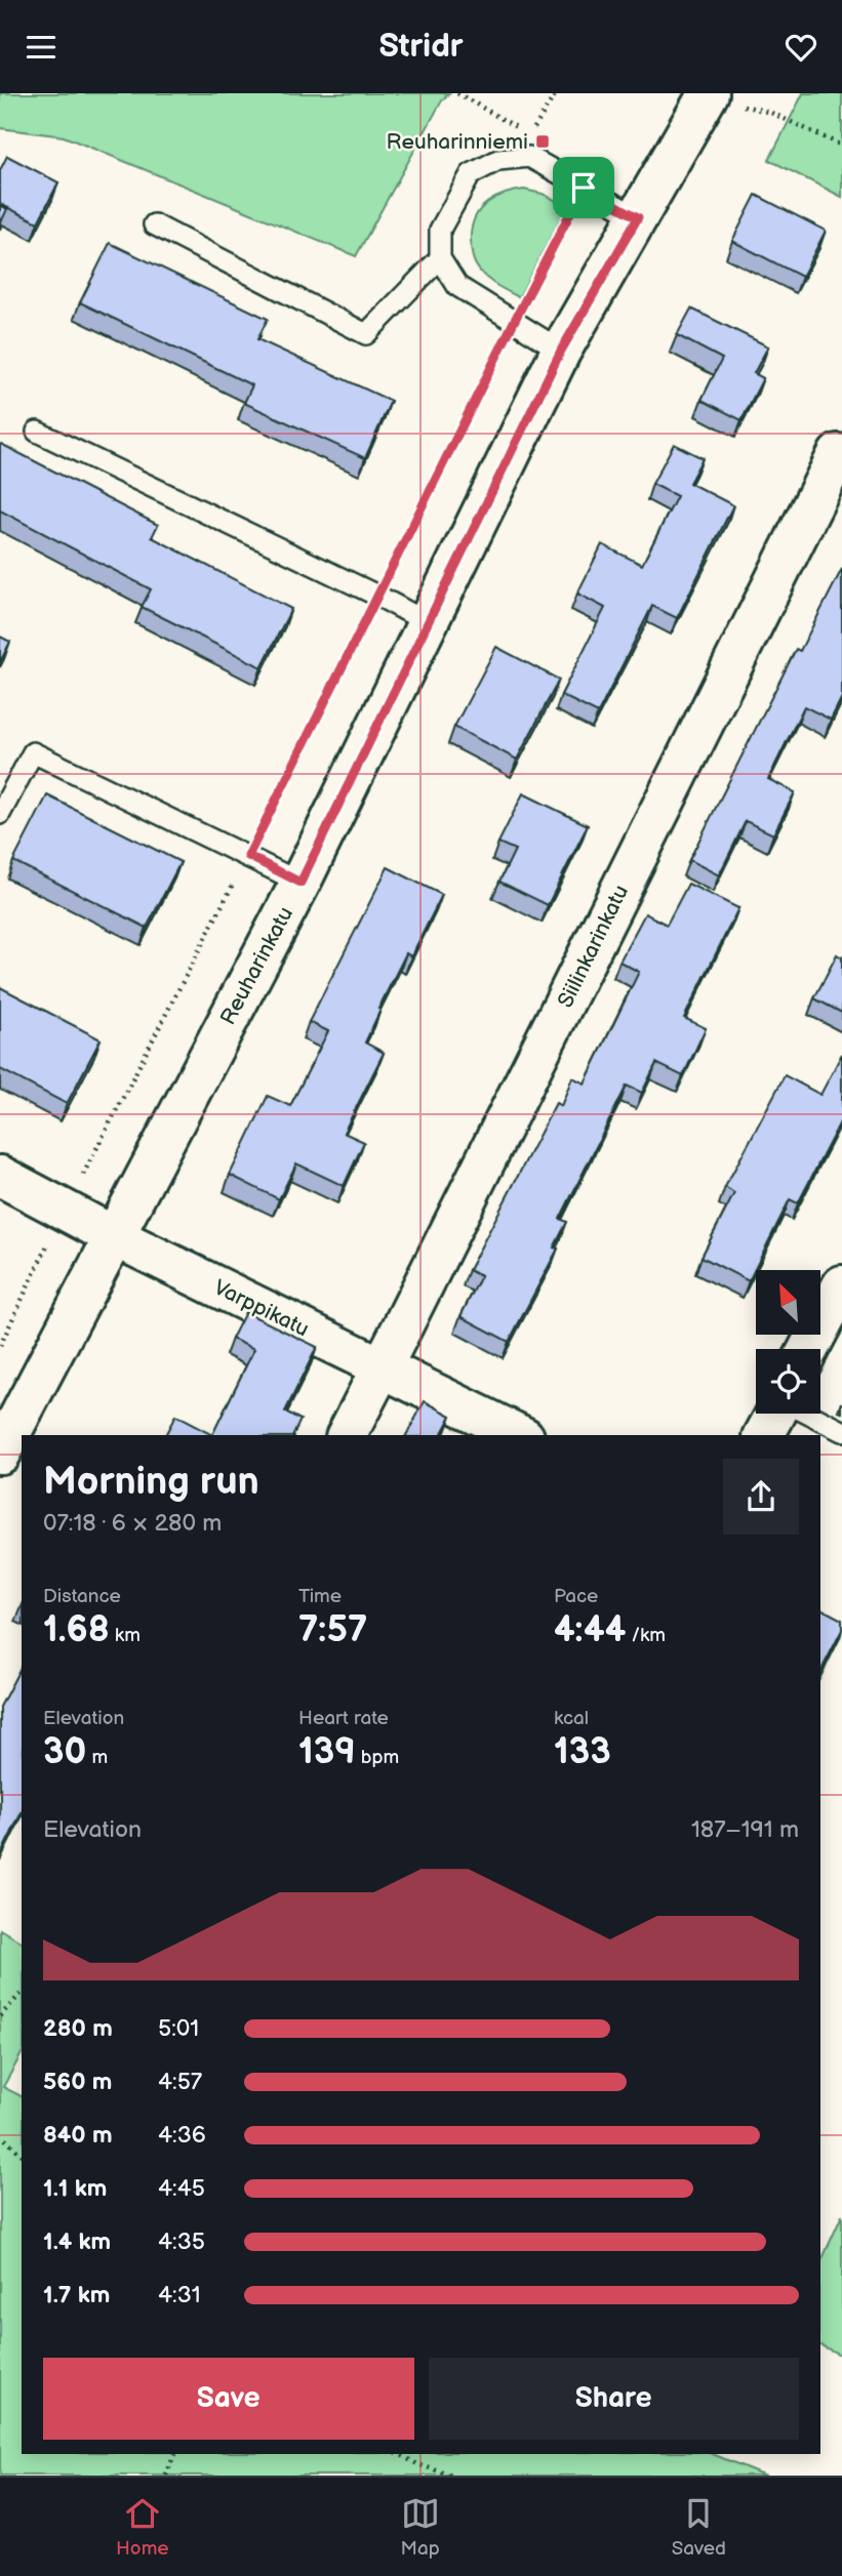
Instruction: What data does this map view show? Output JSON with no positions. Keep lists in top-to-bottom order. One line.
{"streets":{"street":["Siilinkarinkatu","Reuharinkatu","Varppikatu"]},"crossings":[["Siilinkarinkatu","Varppikatu"],["Reuharinkatu","Varppikatu"]],"places":{"transit":["Reuharinniemi"]},"north":"top left","page":{"header":"Stridr","heading":["Morning run","07:18 · 6 × 280 m"],"stats":[["Distance","1.68 km"],["Time","7:57"],["Pace","4:44 /km"],["Elevation","30 m"],["Heart rate","139 bpm"],["kcal","133"]],"chart":["Elevation","187–191 m"],"list":[{"name":"280 m","note":"5:01"},{"name":"560 m","note":"4:57"},{"name":"840 m","note":"4:36"},{"name":"1.1 km","note":"4:45"},{"name":"1.4 km","note":"4:35"},{"name":"1.7 km","note":"4:31"}],"buttons":["Save","Share"],"tabs":["Home","Map","Saved"]}}
